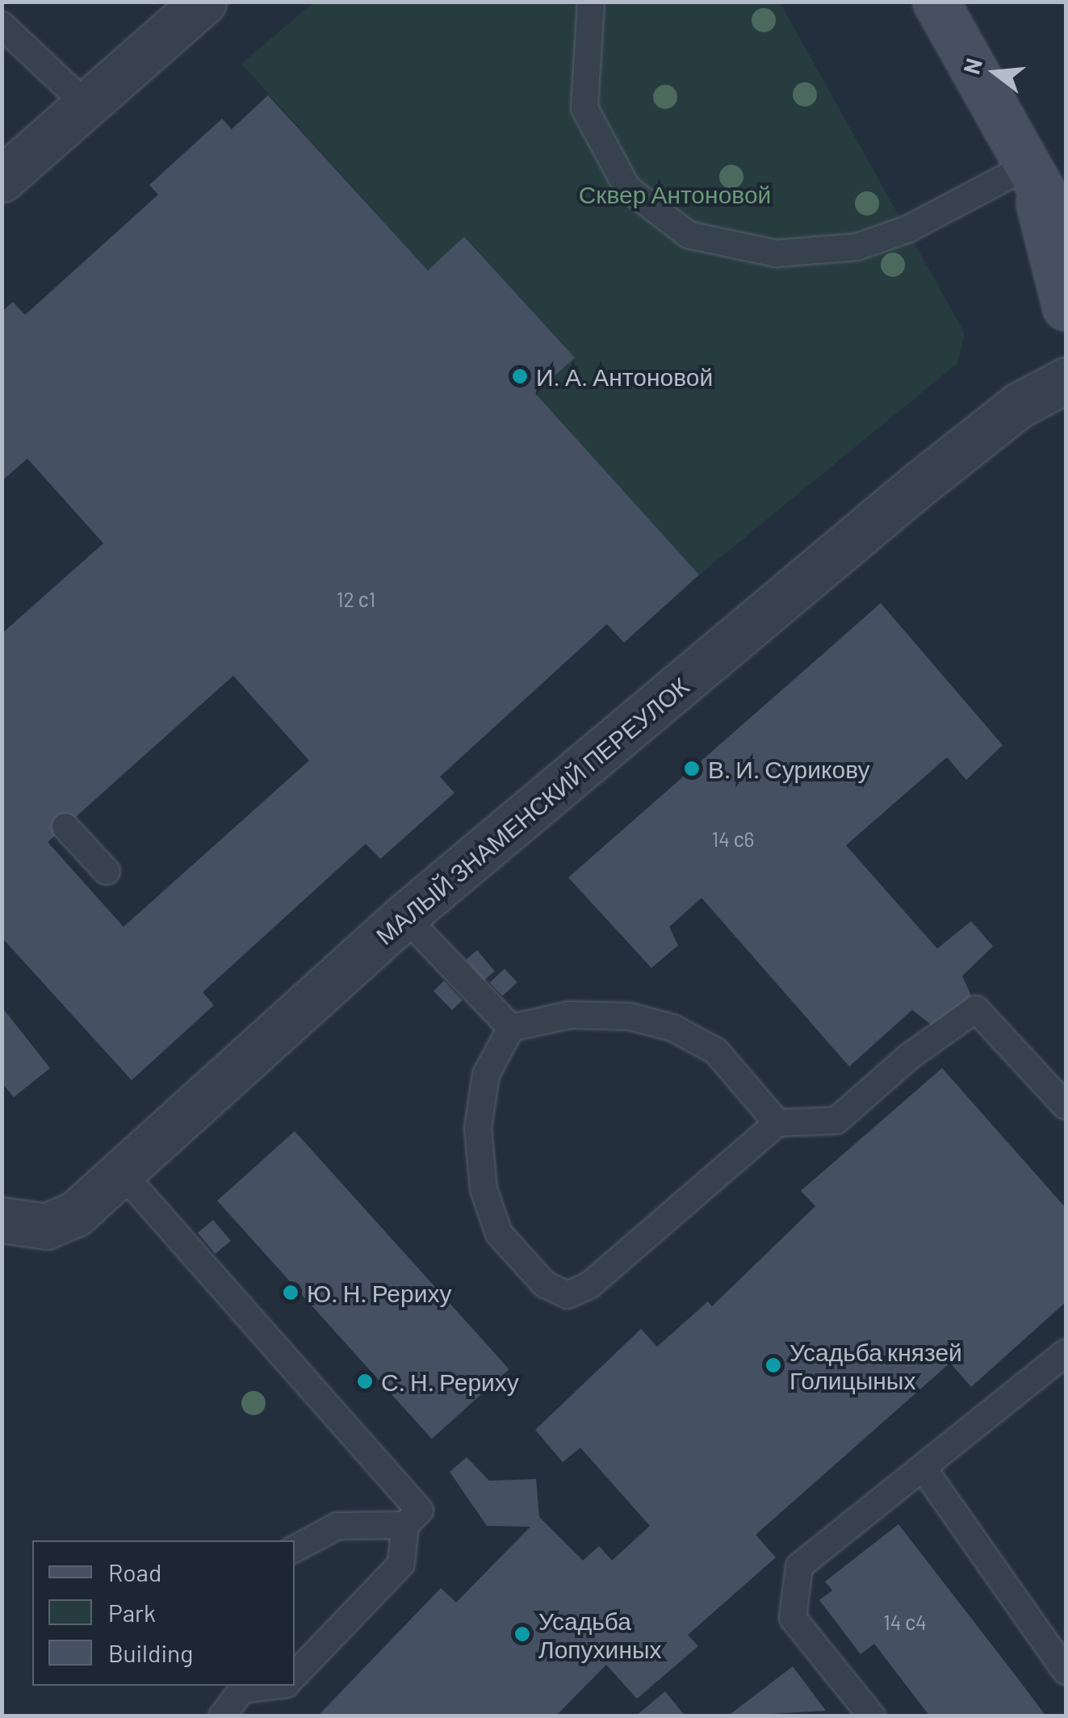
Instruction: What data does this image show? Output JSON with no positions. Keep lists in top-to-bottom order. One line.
{"streets":{"street":["МАЛЫЙ ЗНАМЕНСКИЙ ПЕРЕУЛОК"]},"parks":["Сквер Антоновой"],"places":["И. А. Антоновой","В. И. Сурикову","Ю. Н. Рериху","Усадьба князей Голицыных","С. Н. Рериху","Усадьба Лопухиных"],"house_numbers":["12 с1","14 с6","14 с4"],"legend":["Road","Park","Building"],"north":"left"}
